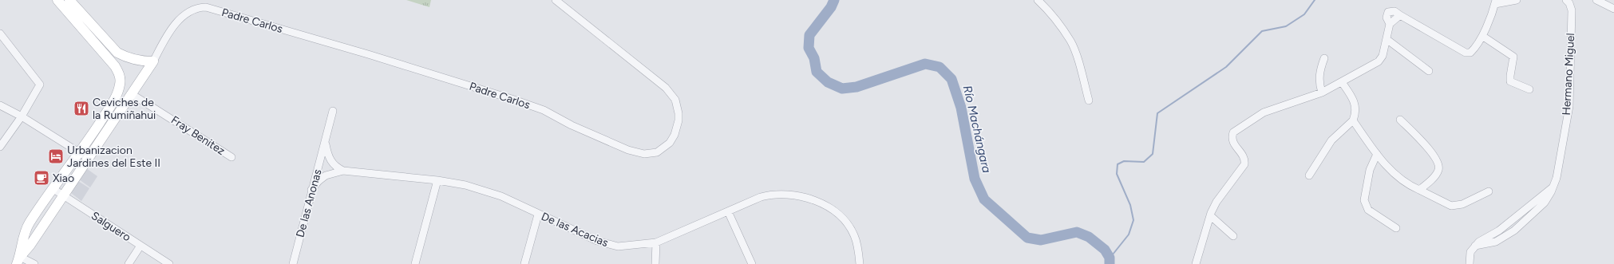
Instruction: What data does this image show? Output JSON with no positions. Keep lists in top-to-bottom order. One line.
{"streets":{"street":["Padre Carlos","Hermano Miguel","Fray Benitez","De las Anonas","Salguero","De las Acacias"]},"water":["Río Machángara"],"places":{"restaurant":["Ceviches de la Rumiñahui"],"hotel":["Urbanizacion Jardines del Este II"],"cafe":["Xiao"]}}
